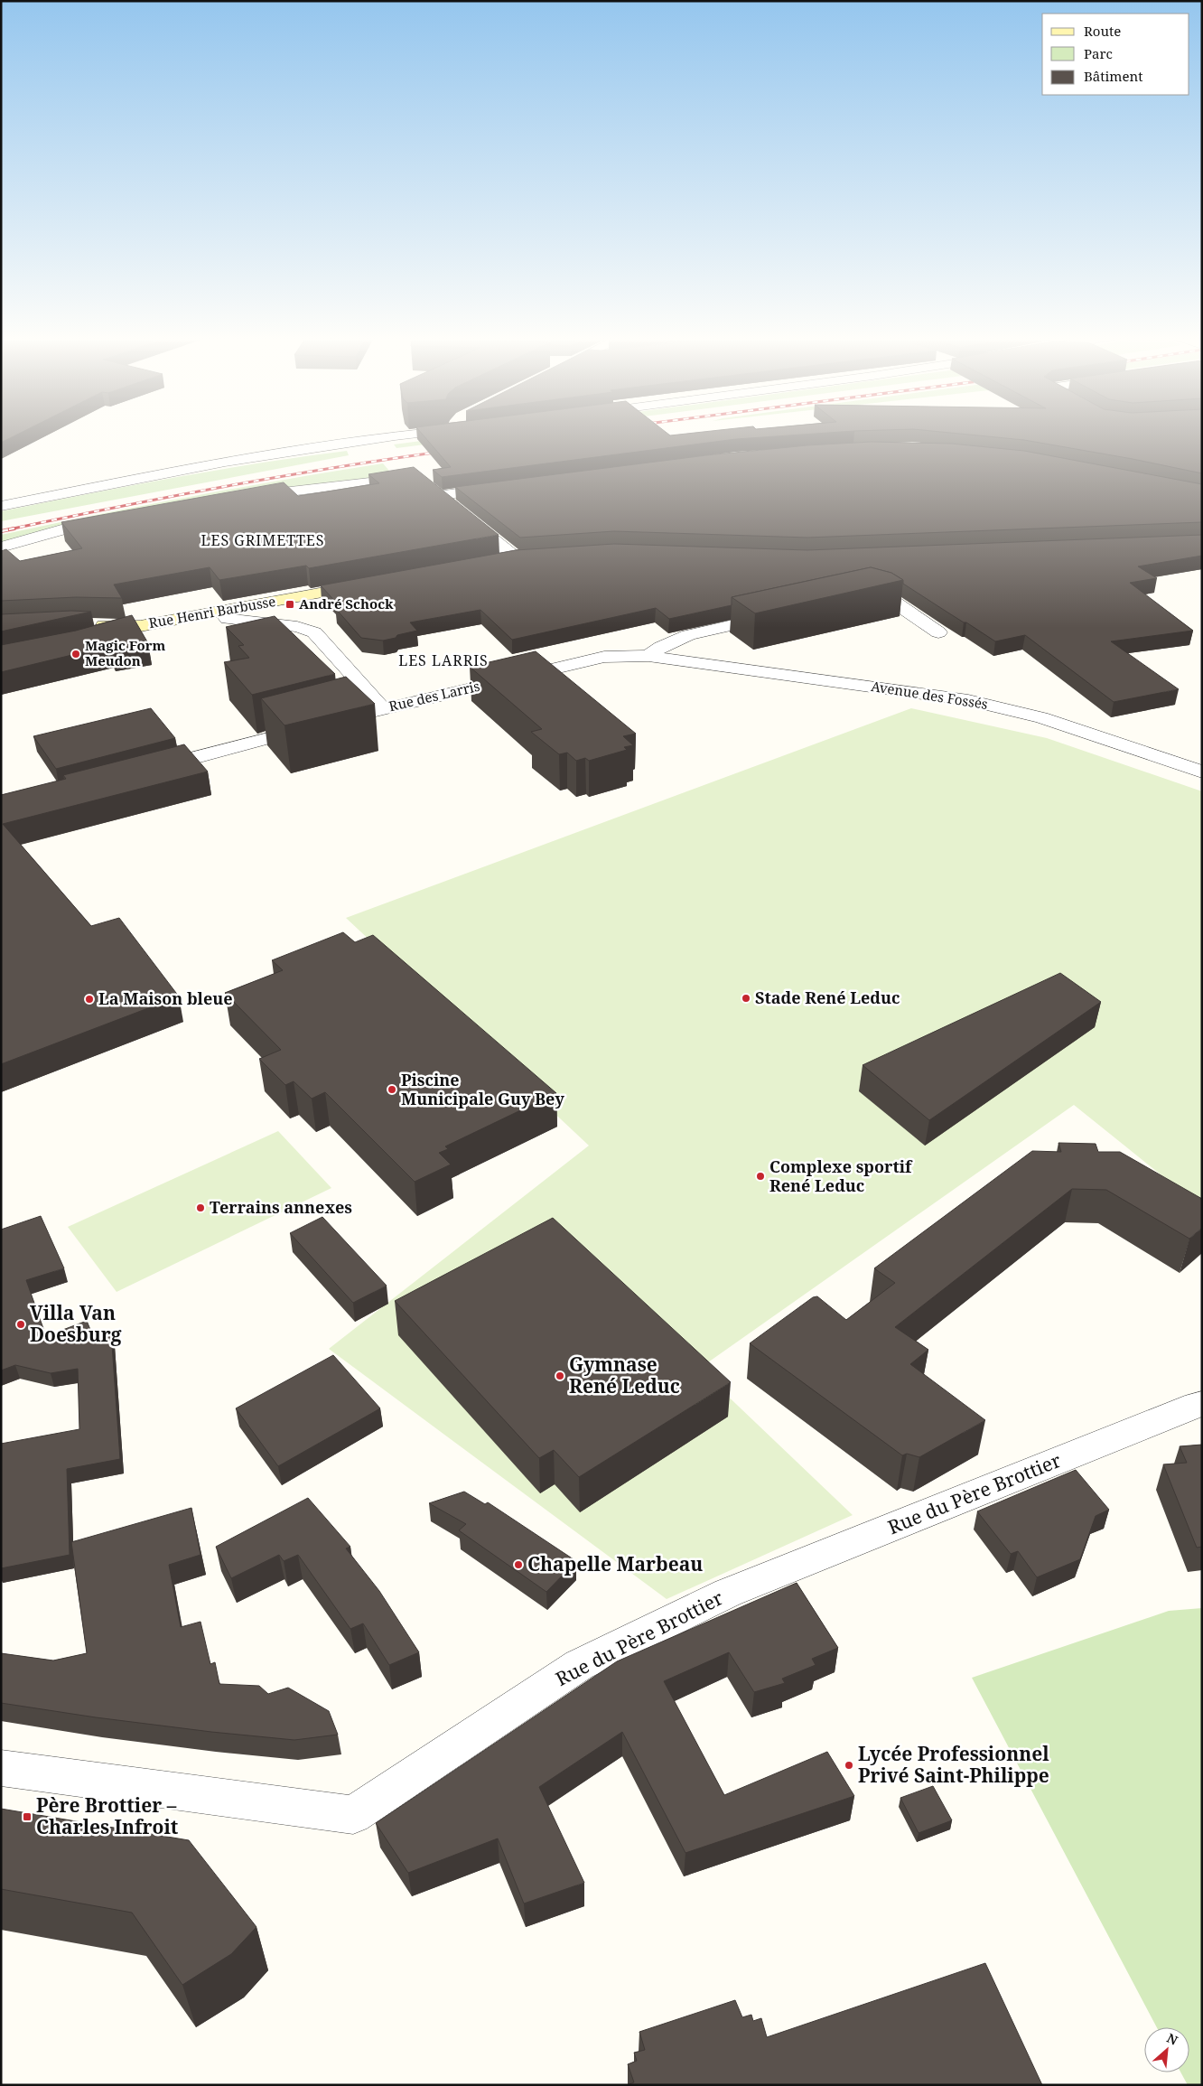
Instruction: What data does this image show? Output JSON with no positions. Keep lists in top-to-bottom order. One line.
{"streets":{"street":["Rue Henri Barbusse","Avenue des Fossés","Rue des Larris","Rue du Père Brottier"]},"crossings":[["Avenue des Fossés","Rue des Larris"]],"districts":["LES GRIMETTES","LES LARRIS"],"places":{"transit":["André Schock","Père Brottier – Charles Infroit"],"other":["Magic Form Meudon","Stade René Leduc","La Maison bleue","Piscine Municipale Guy Bey","Complexe sportif René Leduc","Terrains annexes","Villa Van Doesburg","Gymnase René Leduc","Chapelle Marbeau","Lycée Professionnel Privé Saint-Philippe"]},"legend":["Route","Parc","Bâtiment"],"north":"top right"}
